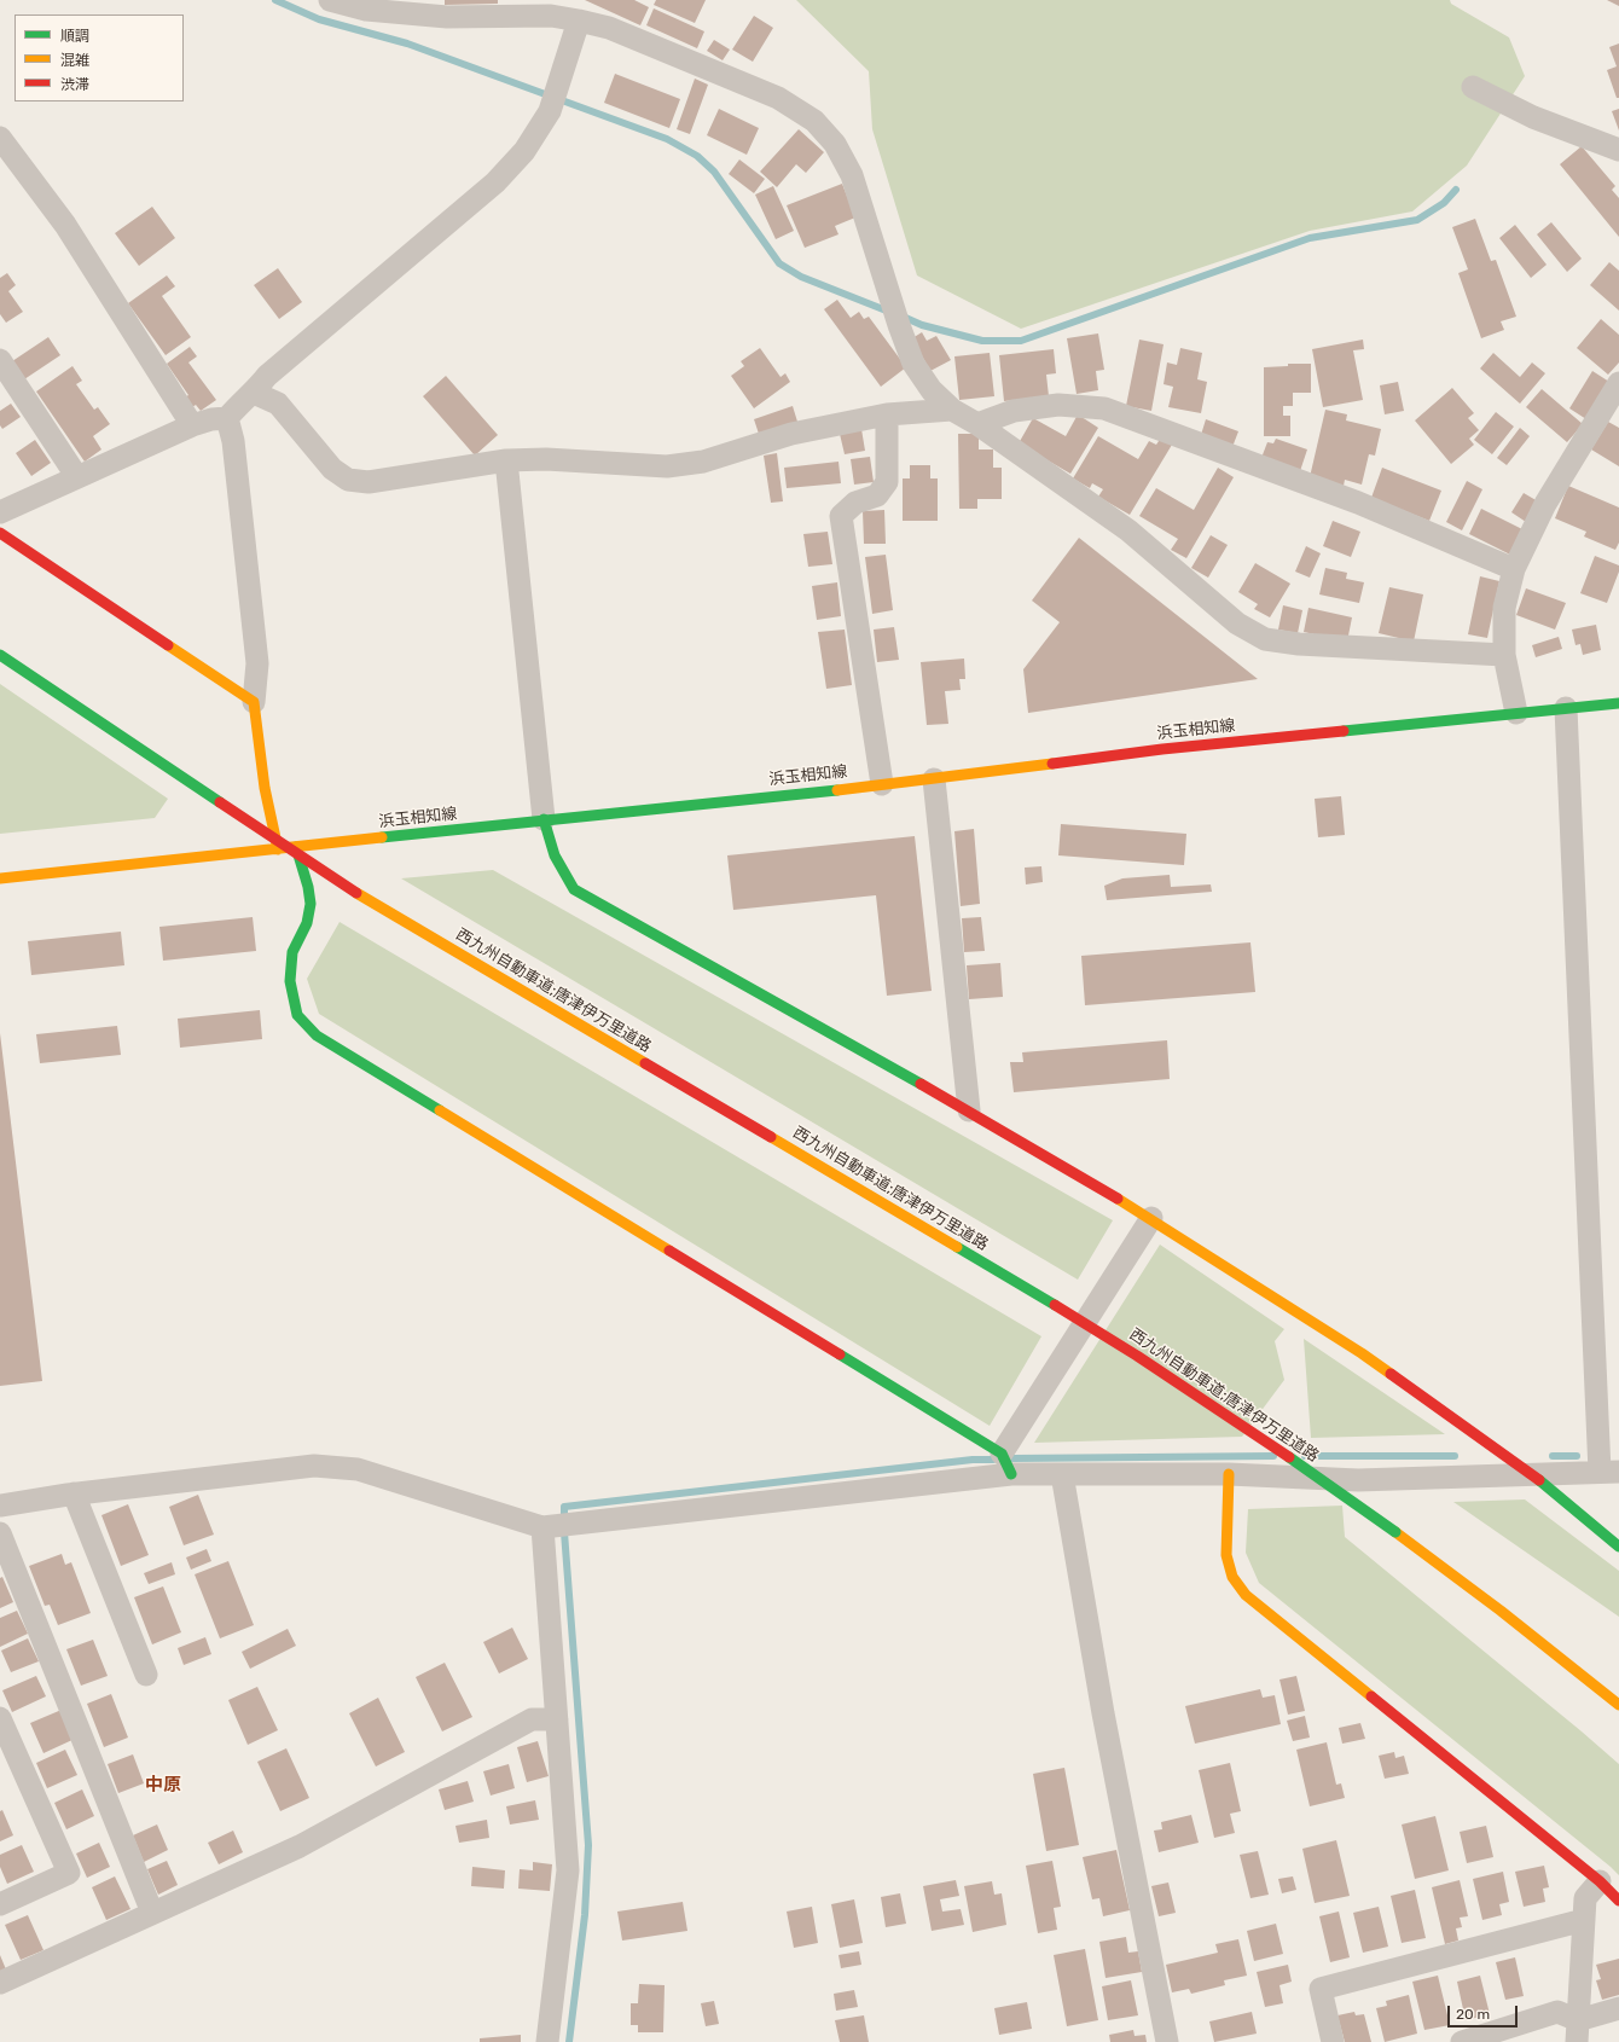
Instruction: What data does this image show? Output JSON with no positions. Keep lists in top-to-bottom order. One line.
{"streets":{"main road":["浜玉相知線","西九州自動車道;唐津伊万里道路"]},"districts":["中原"],"legend":["順調","混雑","渋滞"],"scale_bar":"20 m"}
